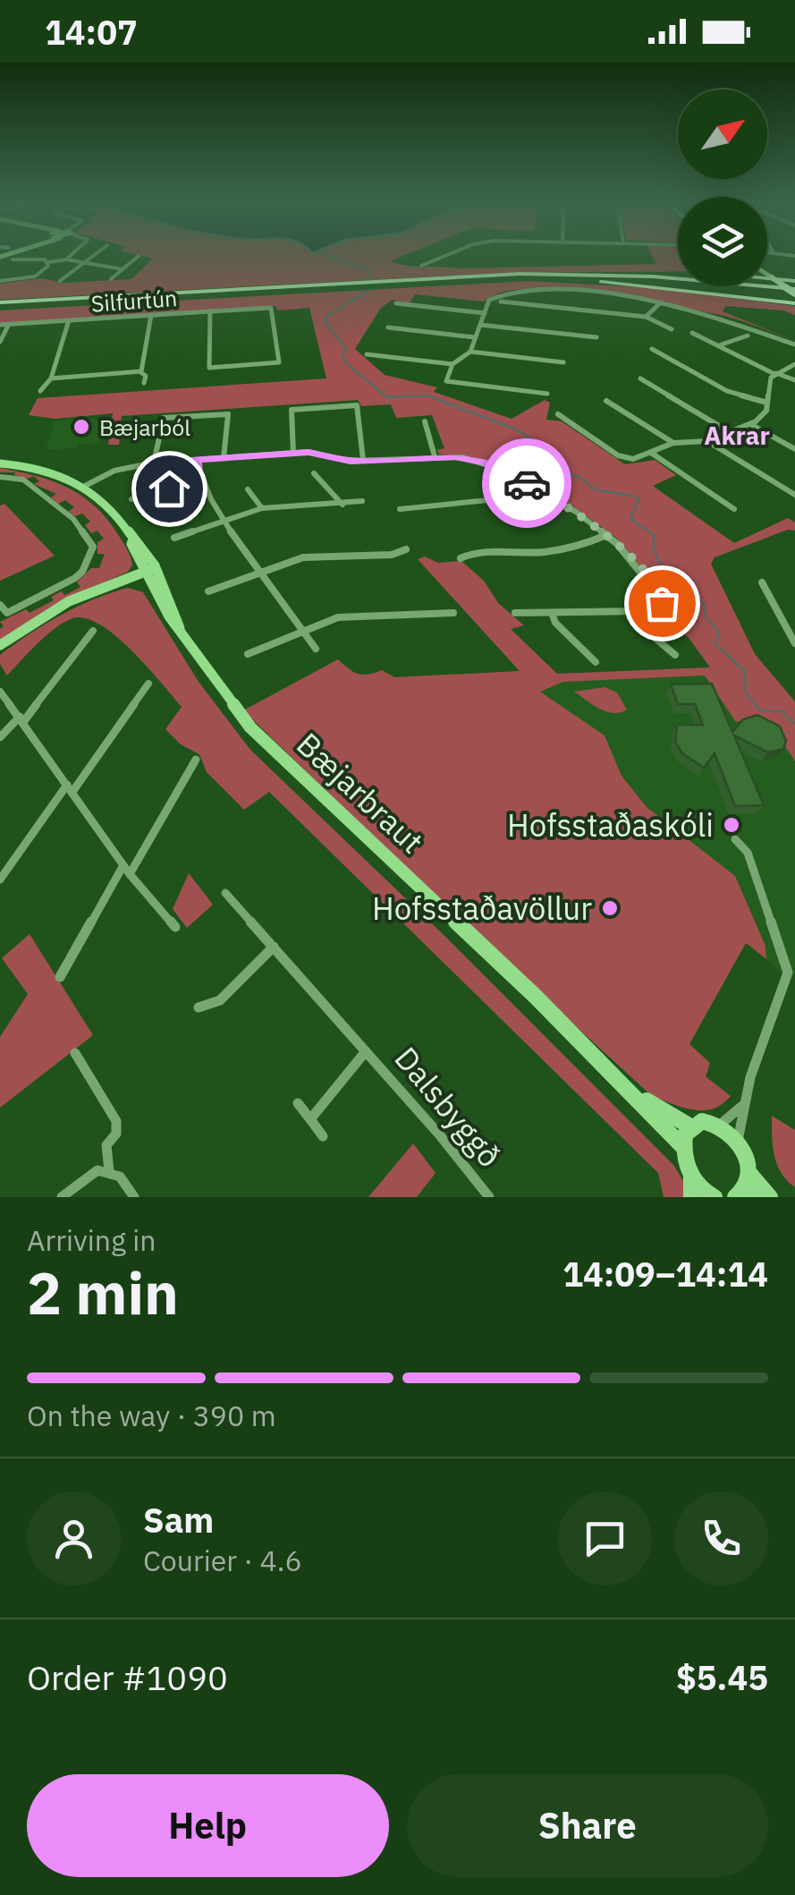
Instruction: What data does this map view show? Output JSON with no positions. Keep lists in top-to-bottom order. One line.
{"streets":{"street":["Silfurtún","Bæjarbraut","Dalsbyggð"]},"districts":["Akrar"],"places":["Bæjarból","Hofsstaðaskóli","Hofsstaðavöllur"],"north":"top right","page":{"status":"14:07","heading":["2 min","Arriving in","14:09–14:14"],"panel":["Sam","Courier · 4.6","Order #1090","$5.45"],"bar":"On the way · 390 m","buttons":["Help","Share"]}}
